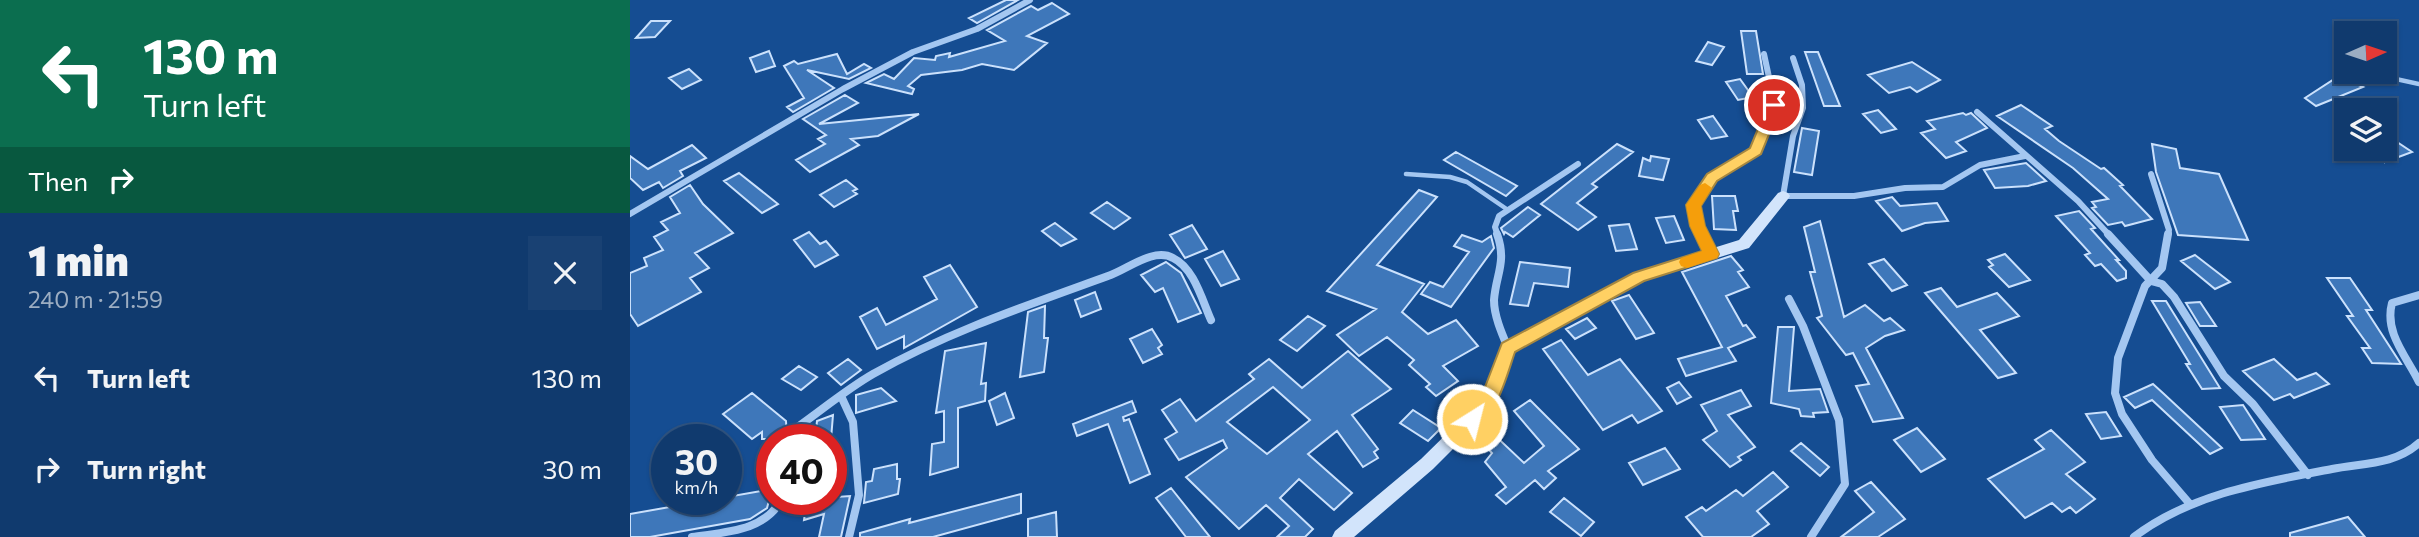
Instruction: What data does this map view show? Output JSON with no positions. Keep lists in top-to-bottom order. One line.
{"north":"right","page":{"turn":["130 m","Turn left"],"then":"Then","heading":["1 min","240 m · 21:59"],"list":[{"name":"Turn left","value":"130 m"},{"name":"Turn right","value":"30 m"}],"speed":"30 km/h","limit":"40"}}
